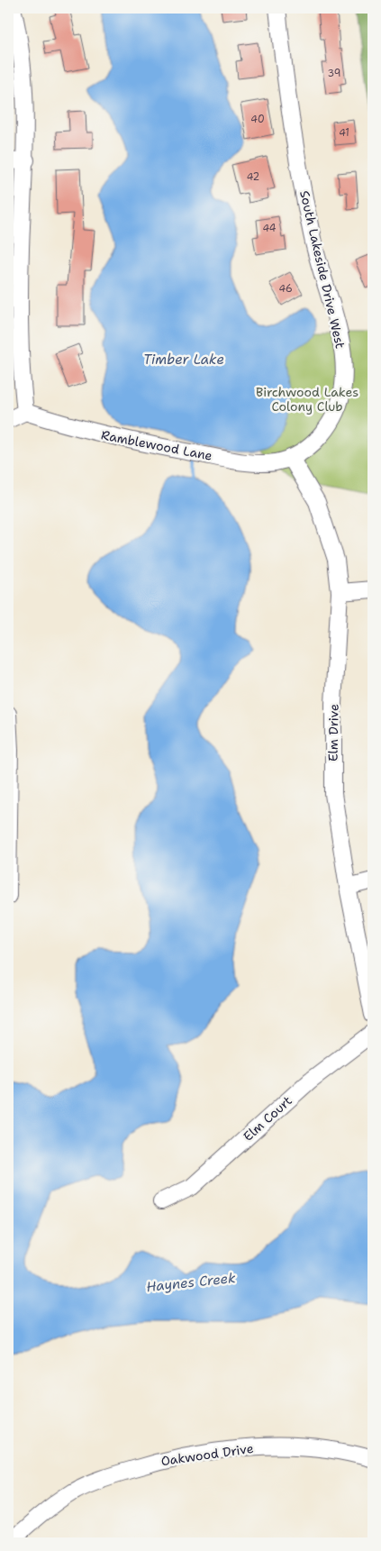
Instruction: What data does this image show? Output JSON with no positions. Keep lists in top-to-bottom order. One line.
{"streets":{"street":["South Lakeside Drive West","Ramblewood Lane","Elm Drive","Elm Court","Oakwood Drive"]},"crossings":[["South Lakeside Drive West","Ramblewood Lane"],["South Lakeside Drive West","Elm Drive"],["Ramblewood Lane","Elm Drive"]],"water":["Timber Lake","Haynes Creek"],"parks":["Birchwood Lakes Colony Club"],"house_numbers":["39","40","41","42","44","46"]}
